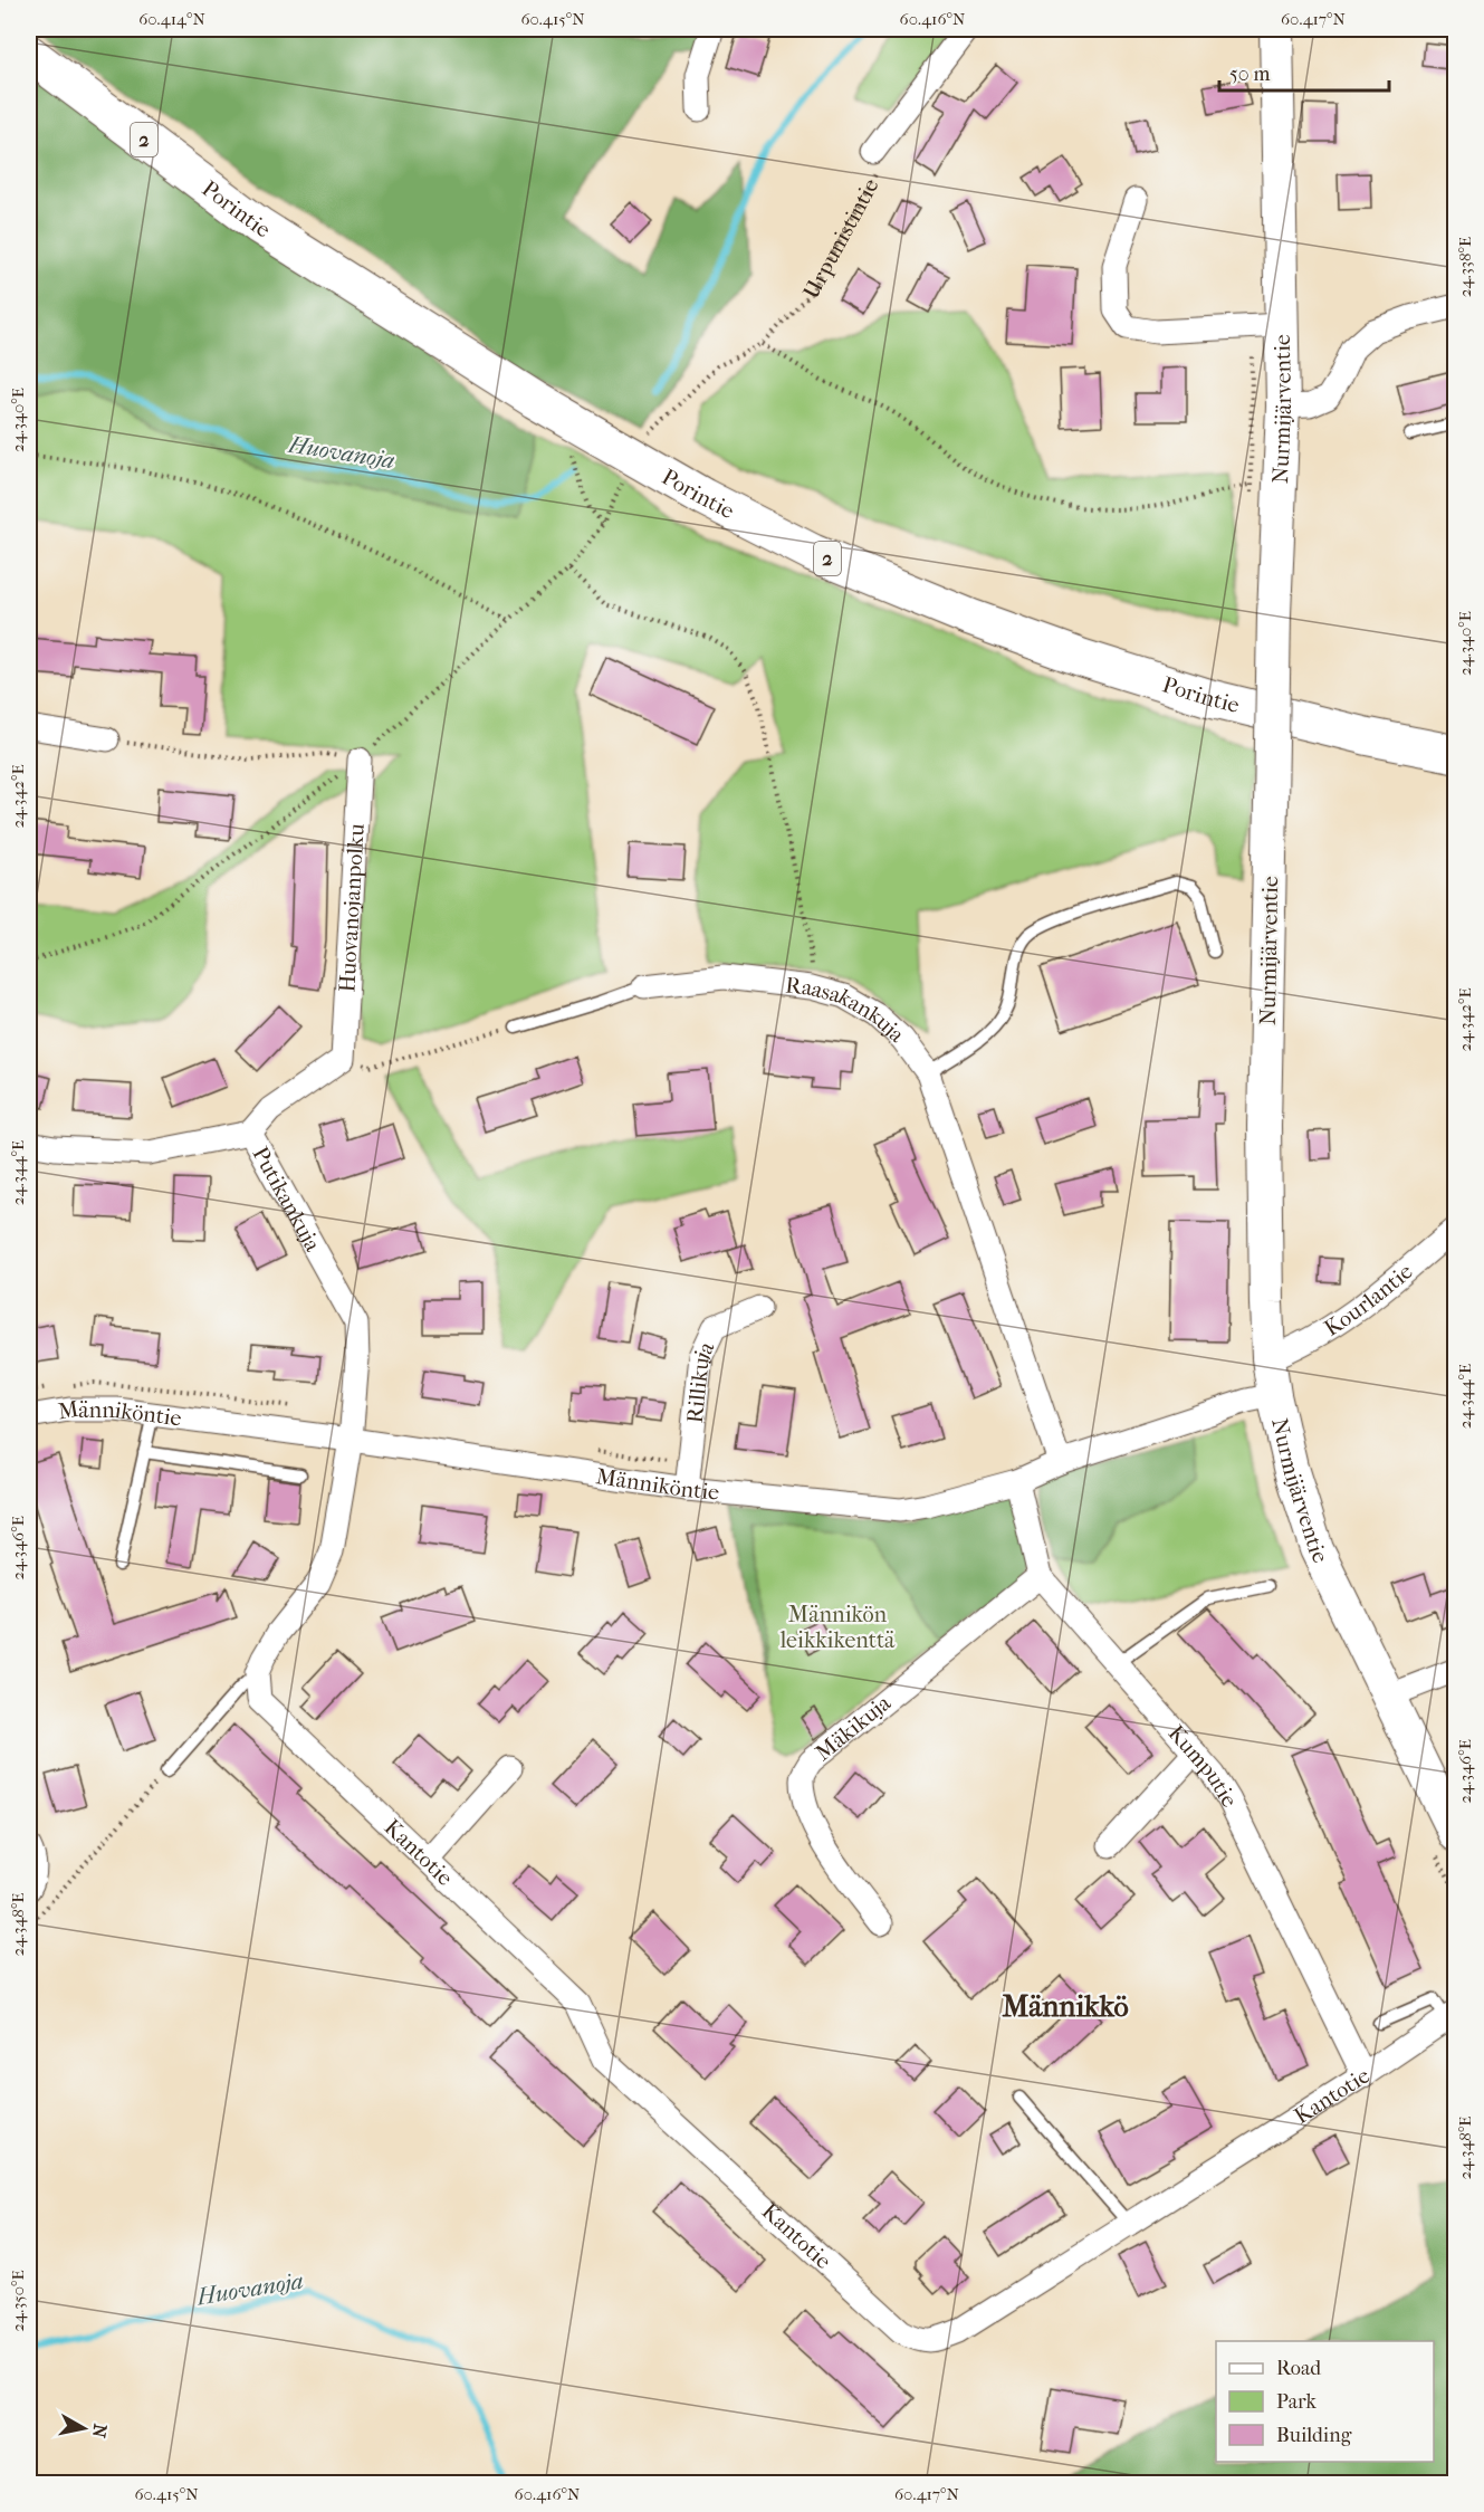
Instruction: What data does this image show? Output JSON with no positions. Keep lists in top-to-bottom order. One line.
{"streets":{"highway":["2","Porintie"],"street":["Urpunistintie","Nurmijärventie","Huovanojanpolku","Raasakankuja","Putikankuja","Kourlantie","Rillikuja","Männiköntie","Mäkikuja","Kumputie","Kantotie"]},"crossings":[["Nurmijärventie","Kourlantie"],["Nurmijärventie","Männiköntie"],["Raasakankuja","Männiköntie"],["Putikankuja","Männiköntie"],["Rillikuja","Männiköntie"],["Männiköntie","Kumputie"],["Mäkikuja","Kumputie"],["Kumputie","Kantotie"]],"districts":["Männikkö"],"water":["Huovanoja"],"parks":["Männikön leikkikenttä"],"legend":["Road","Park","Building"],"scale_bar":"50 m","north":"right","coordinates":["60.414°N","60.415°N","60.416°N","60.417°N","24.338°E","24.340°E","24.342°E","24.344°E","24.346°E","24.348°E","24.350°E"]}
